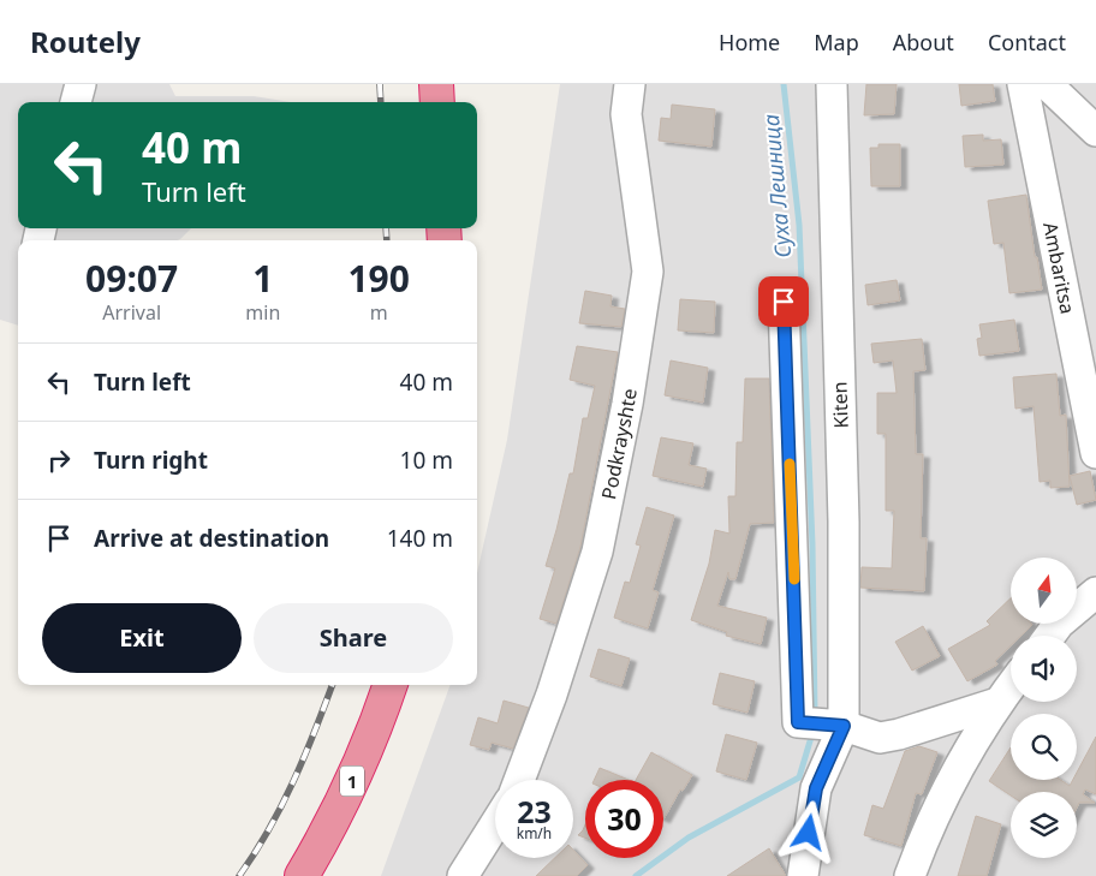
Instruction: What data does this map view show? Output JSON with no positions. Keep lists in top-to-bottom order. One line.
{"streets":{"highway":["1"],"street":["Ambaritsa","Kiten","Podkrayshte"]},"water":["Суха Лешница"],"north":"top","page":{"header":"Routely","nav":["Home","Map","About","Contact"],"turn":["40 m","Turn left"],"eta":["09:07","Arrival","1","min","190","m"],"list":[{"name":"Turn left","value":"40 m"},{"name":"Turn right","value":"10 m"},{"name":"Arrive at destination","value":"140 m"}],"buttons":["Exit","Share"],"speed":"23 km/h","limit":"30"}}
